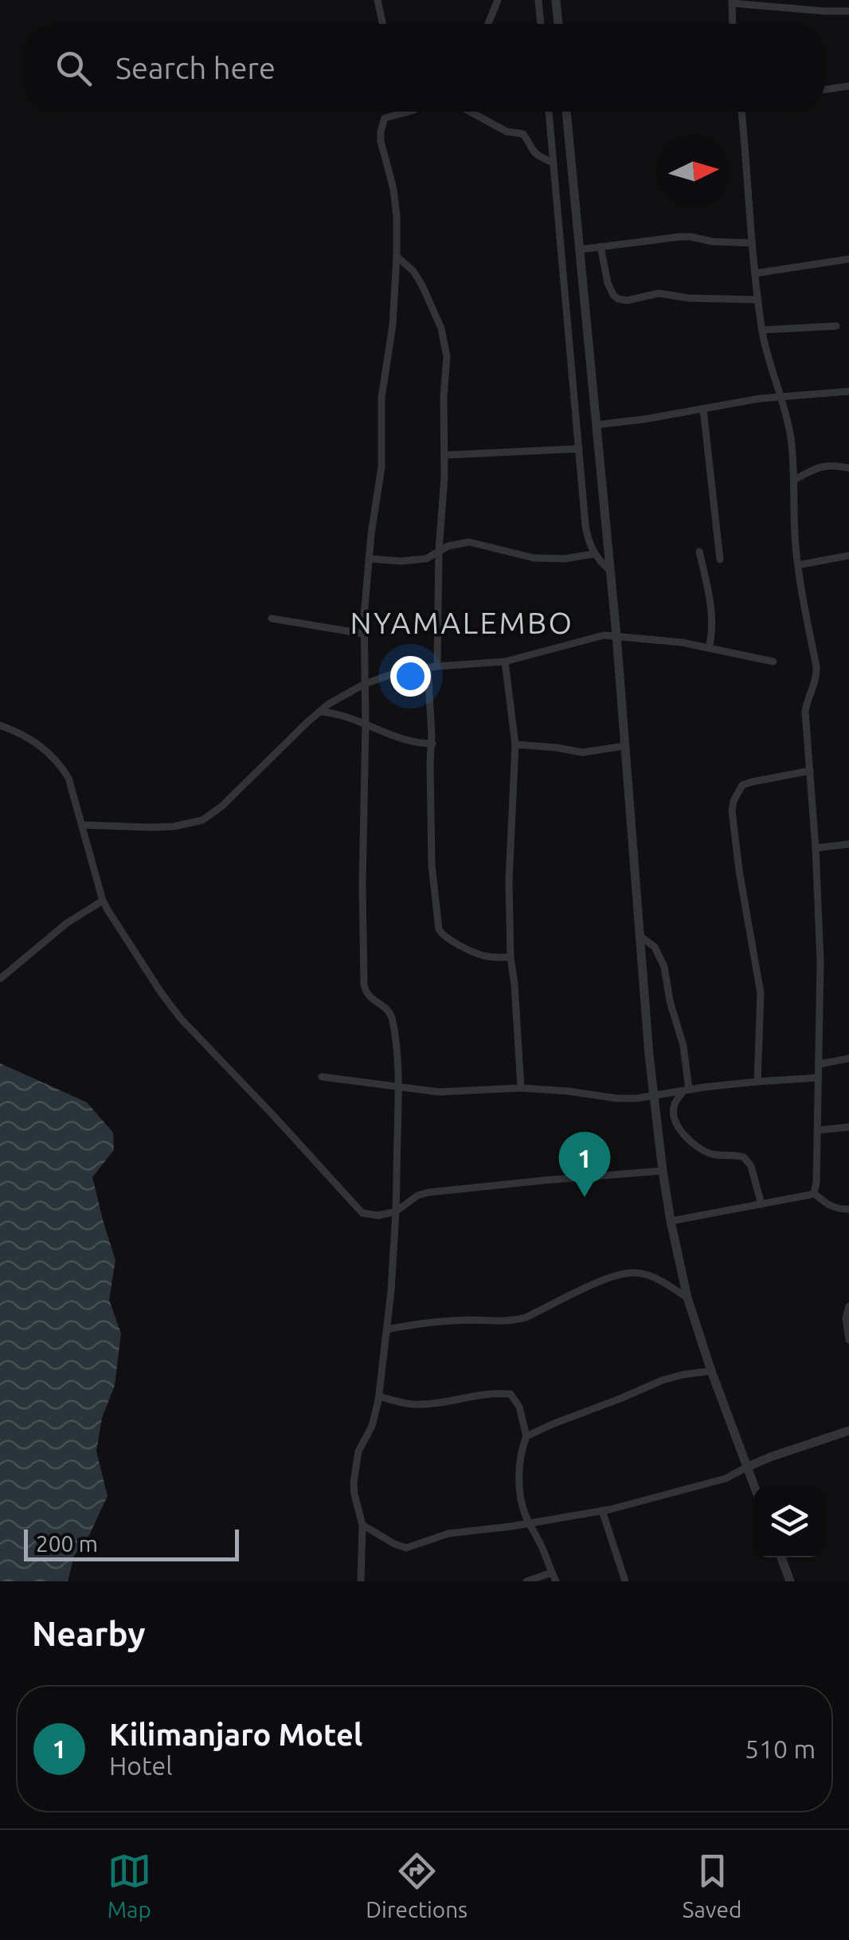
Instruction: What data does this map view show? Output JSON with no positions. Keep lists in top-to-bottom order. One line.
{"districts":["NYAMALEMBO"],"scale_bar":"200 m","north":"right","page":{"search":"Search here","pins":"1","scale":"200 m","heading":"Nearby","list":[{"mark":"1","name":"Kilimanjaro Motel","note":"Hotel","value":"510 m"}],"nav":["Map","Directions","Saved"]}}
